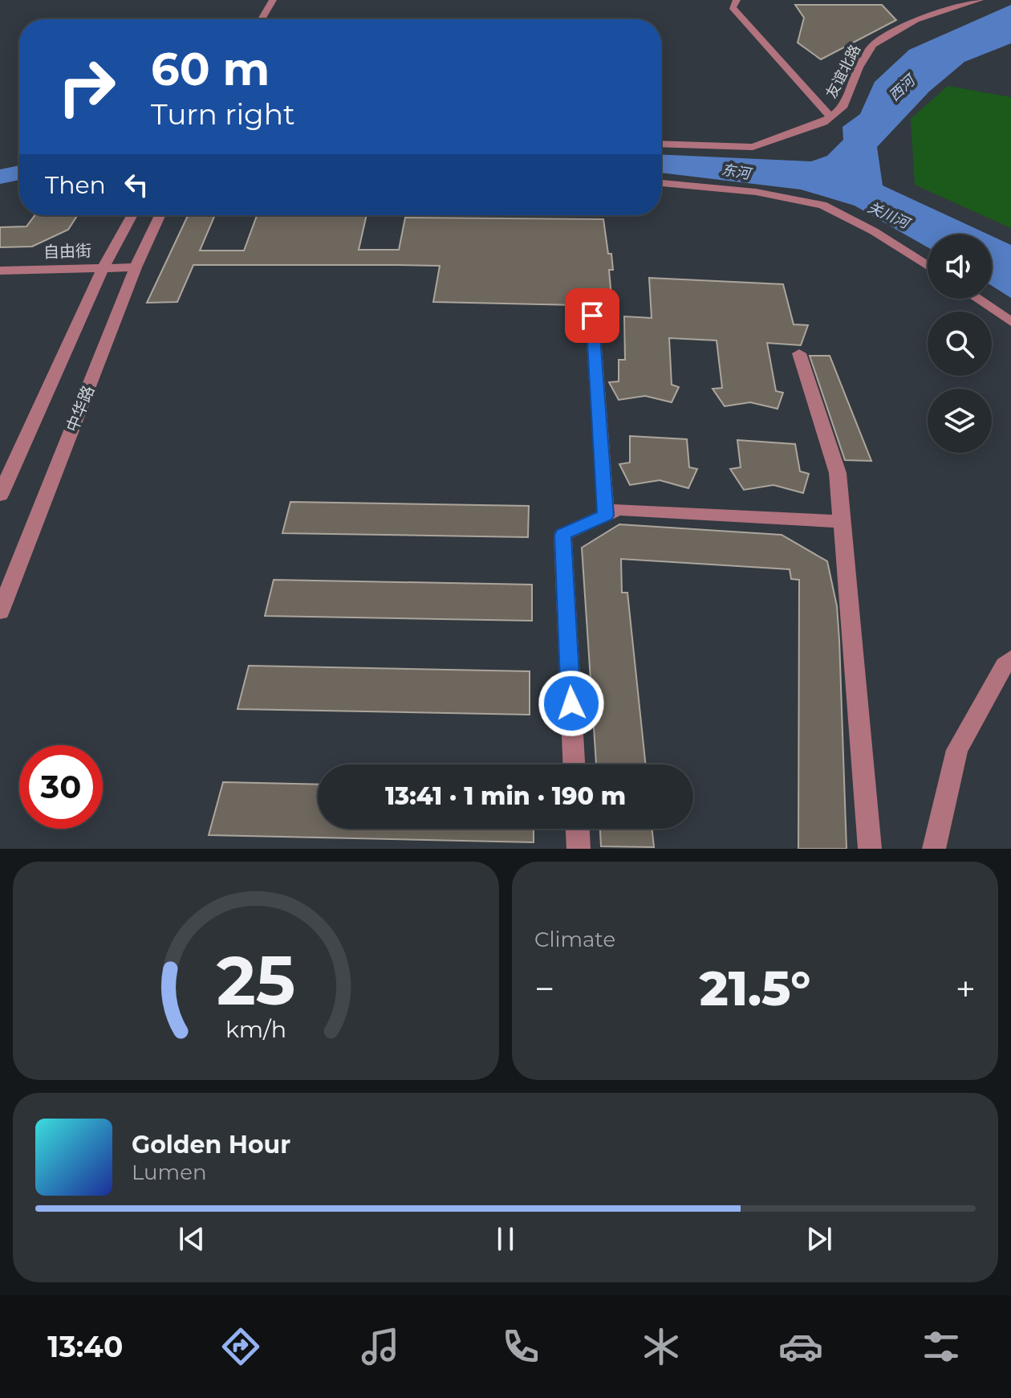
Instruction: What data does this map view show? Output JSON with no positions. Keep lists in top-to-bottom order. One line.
{"streets":{"street":["友谊北路","自由街","中华路"]},"crossings":[["自由街","中华路"]],"water":["西河","东河","关川河"],"page":{"turn":["60 m","Turn right"],"then":"Then","limit":"30","trip":"13:41 · 1 min · 190 m","tile":"Climate","heat":["−","21.5°","+"],"song":["Golden Hour","Lumen"],"tabs":"13:40","gauge":["25","km/h"]}}
